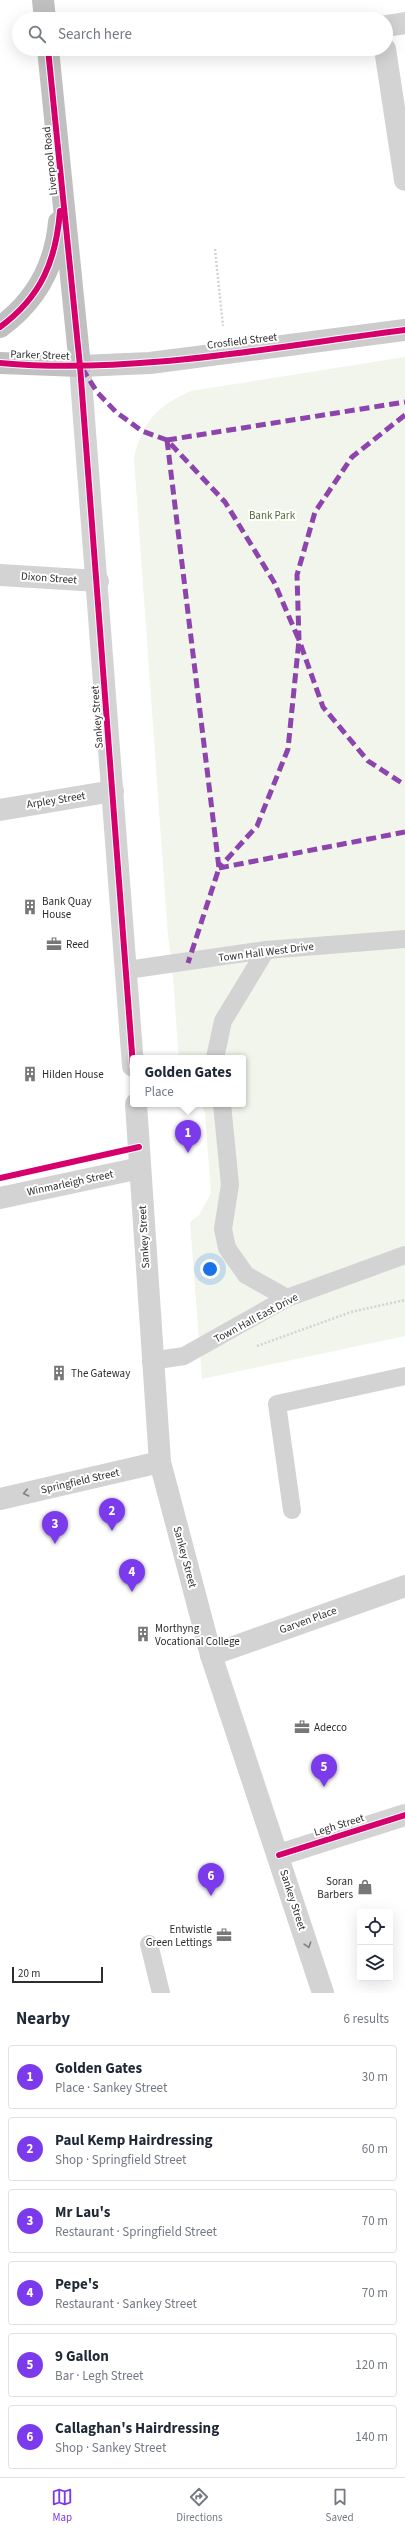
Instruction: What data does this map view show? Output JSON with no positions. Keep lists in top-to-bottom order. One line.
{"streets":{"highway":["Liverpool Road","Parker Street"],"street":["Crosfield Street","Dixon Street","Sankey Street","Arpley Street","Winmarleigh Street","Springfield Street","Garven Place","Legh Street"],"lane":["Town Hall West Drive","Town Hall East Drive"]},"crossings":[["Liverpool Road","Crosfield Street"],["Liverpool Road","Parker Street"],["Liverpool Road","Sankey Street"],["Crosfield Street","Parker Street"],["Crosfield Street","Sankey Street"],["Parker Street","Sankey Street"],["Dixon Street","Sankey Street"],["Sankey Street","Arpley Street"],["Sankey Street","Town Hall West Drive"],["Sankey Street","Winmarleigh Street"],["Sankey Street","Town Hall East Drive"],["Sankey Street","Springfield Street"],["Sankey Street","Garven Place"],["Sankey Street","Legh Street"]],"one_way":["Springfield Street"],"parks":["Bank Park"],"places":{"building":["Bank Quay House","Hilden House","The Gateway","Morthyng Vocational College"],"office":["Reed","Adecco","Entwistle Green Lettings"],"shop":["Soran Barbers"]},"scale_bar":"20 m","page":{"search":"Search here","popup":["Golden Gates","Place"],"pins":["1","2","3","4","5","6"],"scale":"20 m","heading":["Nearby","6 results"],"list":[{"mark":"1","name":"Golden Gates","note":"Place · Sankey Street","value":"30 m"},{"mark":"2","name":"Paul Kemp Hairdressing","note":"Shop · Springfield Street","value":"60 m"},{"mark":"3","name":"Mr Lau's","note":"Restaurant · Springfield Street","value":"70 m"},{"mark":"4","name":"Pepe's","note":"Restaurant · Sankey Street","value":"70 m"},{"mark":"5","name":"9 Gallon","note":"Bar · Legh Street","value":"120 m"},{"mark":"6","name":"Callaghan's Hairdressing","note":"Shop · Sankey Street","value":"140 m"}],"nav":["Map","Directions","Saved"]}}
